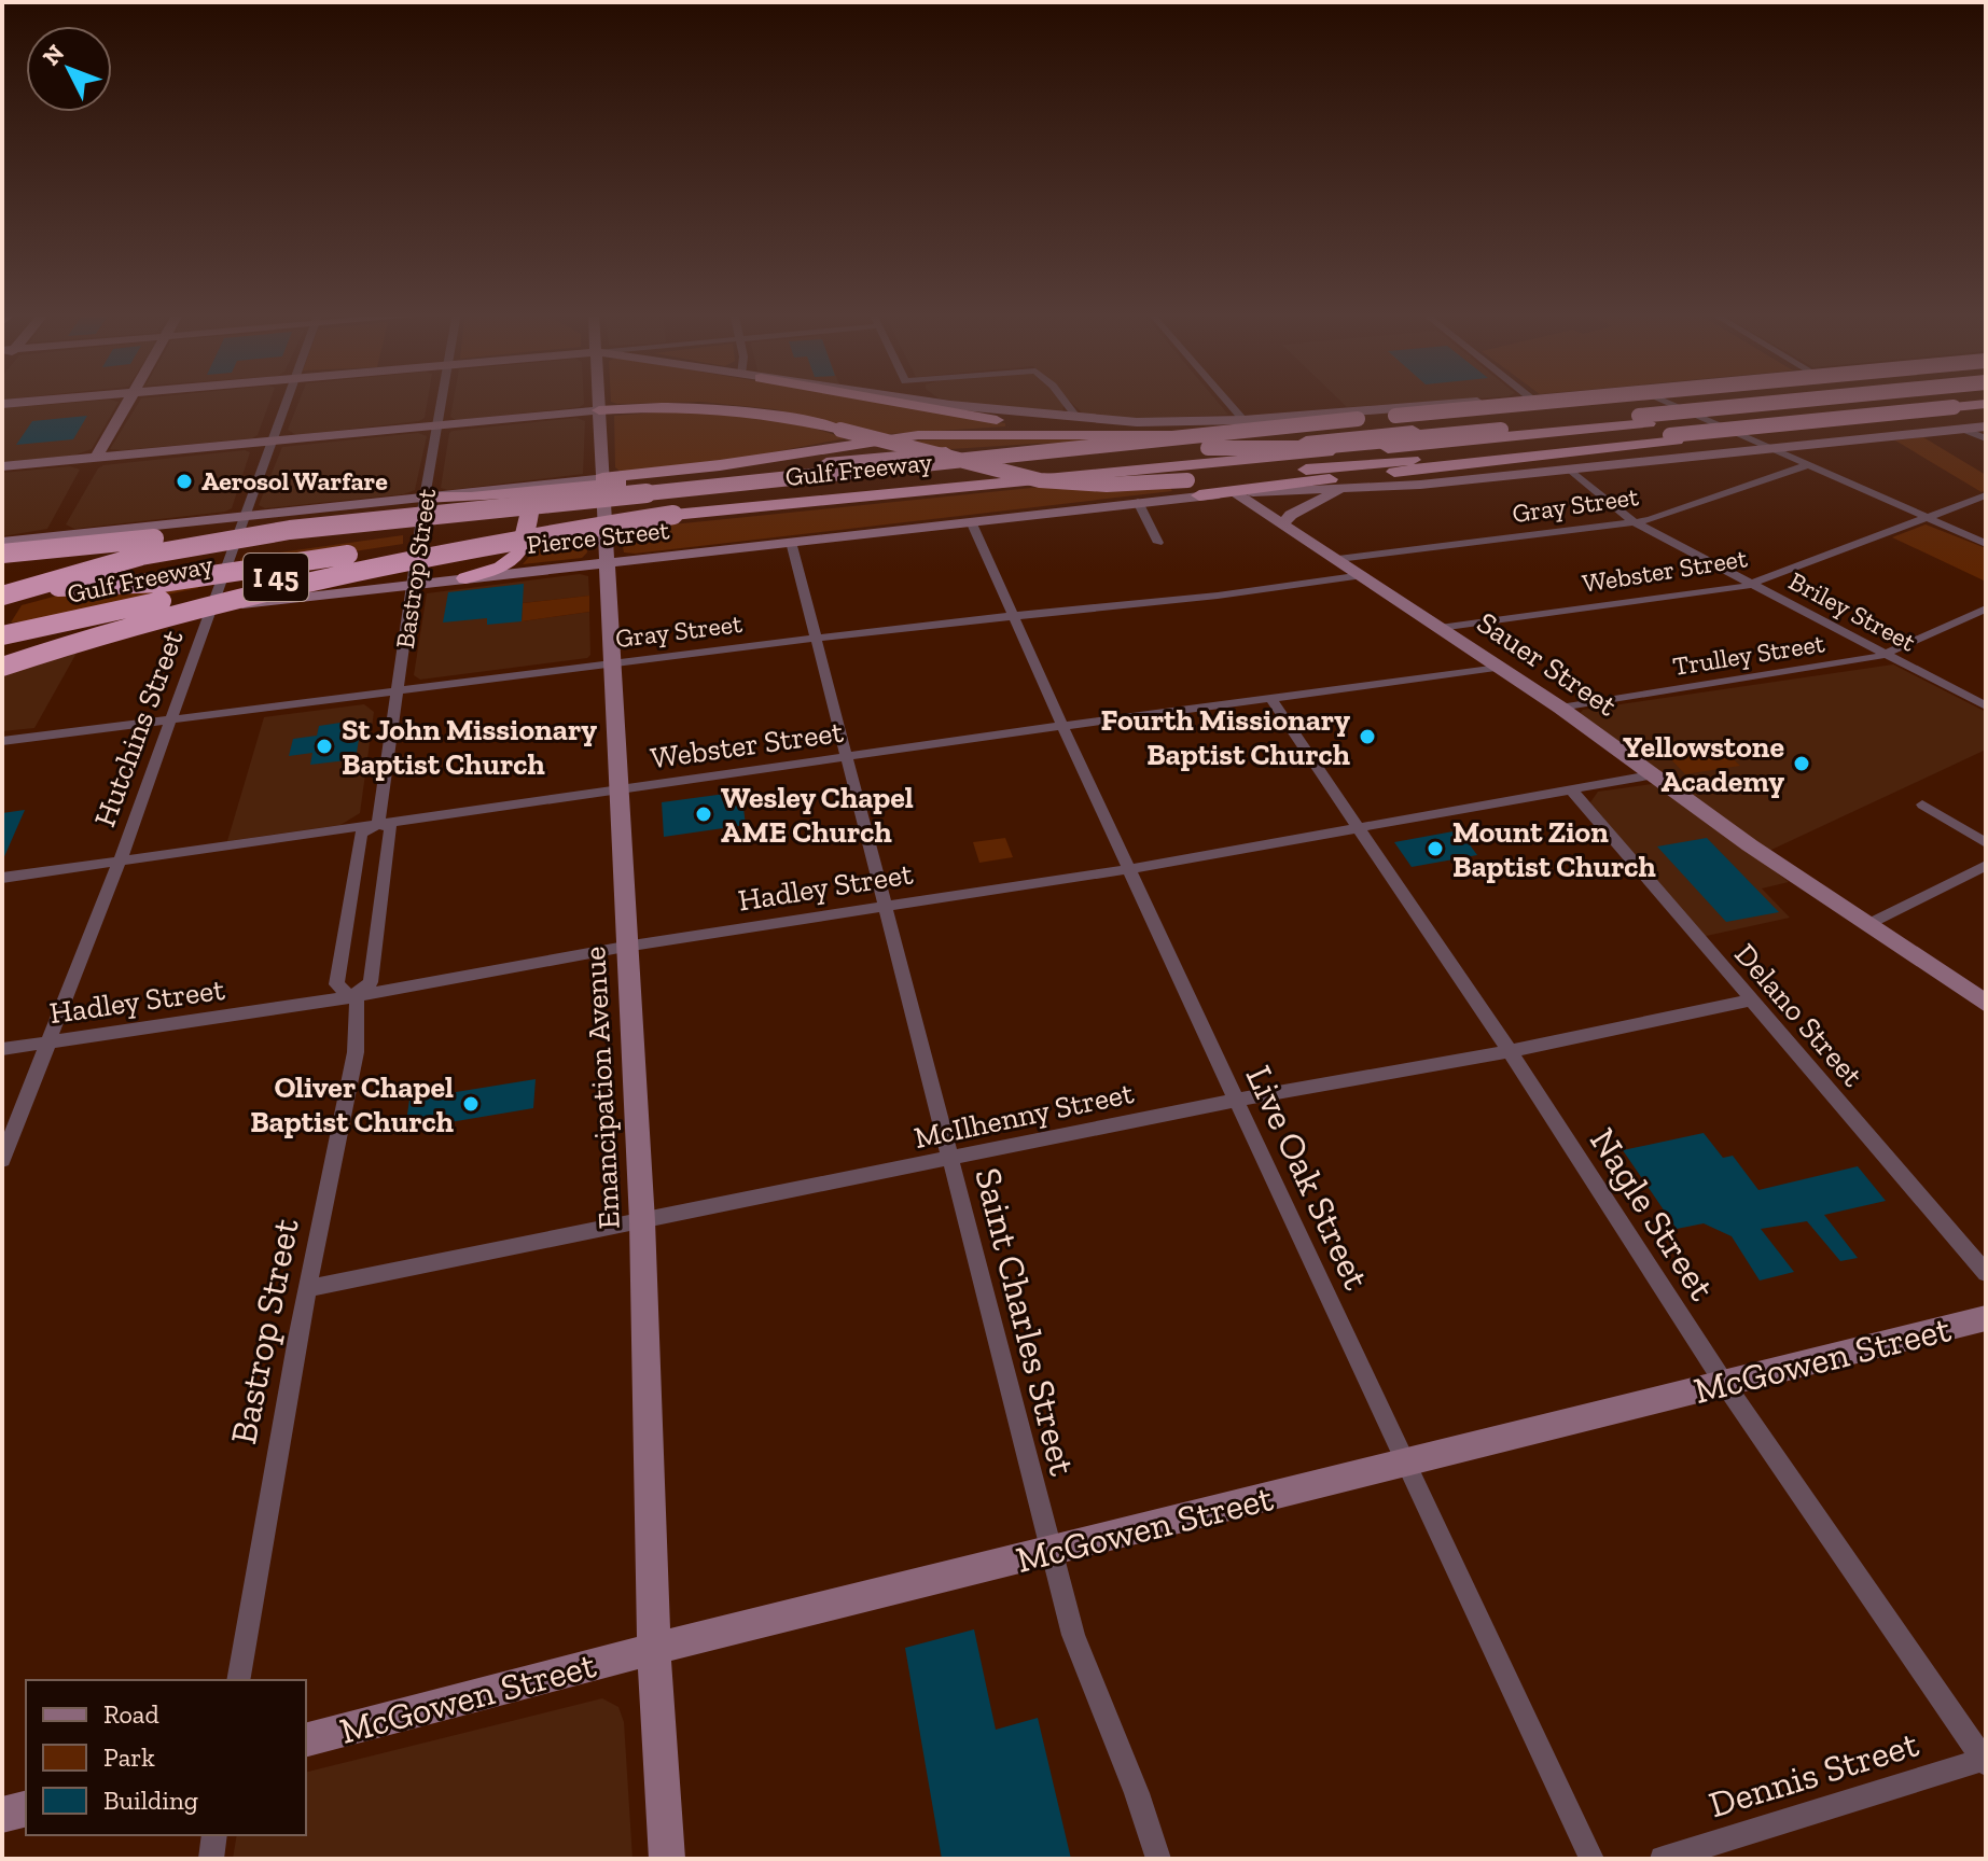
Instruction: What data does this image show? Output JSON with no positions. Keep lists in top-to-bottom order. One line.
{"streets":{"highway":["Gulf Freeway","I 45"],"main road":["Pierce Street","Sauer Street","Emancipation Avenue","McGowen Street"],"street":["Gray Street","Bastrop Street","Webster Street","Briley Street","Trulley Street","Hutchins Street","Hadley Street","Delano Street","McIlhenny Street","Live Oak Street","Nagle Street","Saint Charles Street","Dennis Street"]},"crossings":[["Gulf Freeway","Pierce Street"],["Gulf Freeway","Emancipation Avenue"],["Gray Street","Bastrop Street"],["Gray Street","Briley Street"],["Gray Street","Sauer Street"],["Gray Street","Hutchins Street"],["Gray Street","Emancipation Avenue"],["Gray Street","Live Oak Street"],["Gray Street","Saint Charles Street"],["Pierce Street","Bastrop Street"],["Pierce Street","Briley Street"],["Pierce Street","Sauer Street"],["Pierce Street","Hutchins Street"],["Pierce Street","Emancipation Avenue"],["Pierce Street","Live Oak Street"],["Pierce Street","Saint Charles Street"],["Bastrop Street","Webster Street"],["Bastrop Street","Hadley Street"],["Bastrop Street","McIlhenny Street"],["Webster Street","Briley Street"],["Webster Street","Sauer Street"],["Webster Street","Hutchins Street"],["Webster Street","Emancipation Avenue"],["Webster Street","Live Oak Street"],["Webster Street","Nagle Street"],["Webster Street","Saint Charles Street"],["Briley Street","Trulley Street"],["Trulley Street","Sauer Street"],["Sauer Street","Hadley Street"],["Hutchins Street","Hadley Street"],["Hadley Street","Delano Street"],["Hadley Street","Emancipation Avenue"],["Hadley Street","Live Oak Street"],["Hadley Street","Nagle Street"],["Hadley Street","Saint Charles Street"],["Delano Street","McIlhenny Street"],["Emancipation Avenue","McIlhenny Street"],["Emancipation Avenue","McGowen Street"],["McIlhenny Street","Live Oak Street"],["McIlhenny Street","Nagle Street"],["McIlhenny Street","Saint Charles Street"],["Live Oak Street","McGowen Street"],["Nagle Street","McGowen Street"],["Nagle Street","Dennis Street"],["Saint Charles Street","McGowen Street"]],"places":["Aerosol Warfare","Fourth Missionary Baptist Church","St John Missionary Baptist Church","Yellowstone Academy","Wesley Chapel AME Church","Mount Zion Baptist Church","Oliver Chapel Baptist Church"],"legend":["Road","Park","Building"],"north":"top left"}
